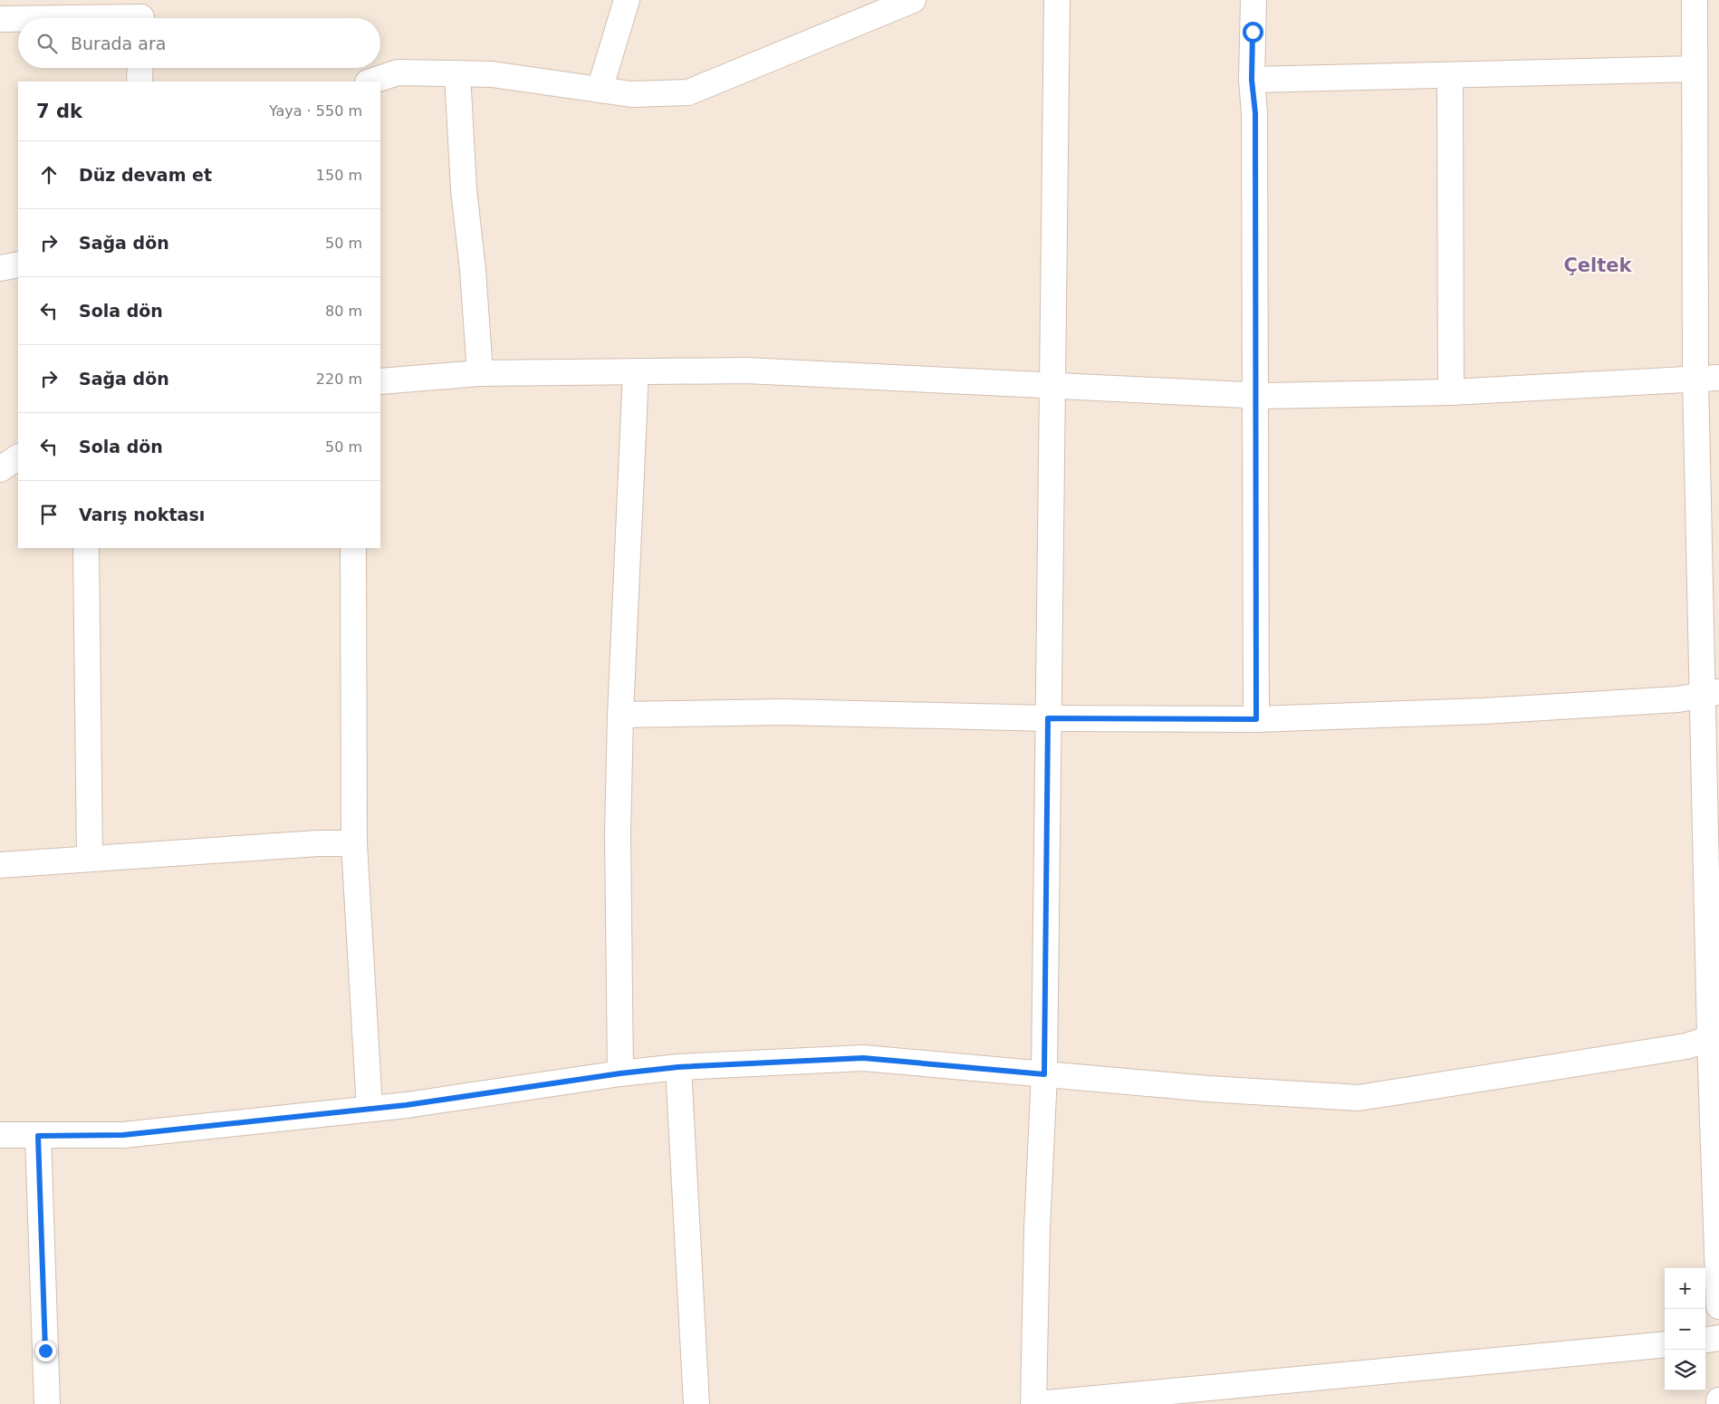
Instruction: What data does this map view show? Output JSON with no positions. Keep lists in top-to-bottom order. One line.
{"districts":["Çeltek"],"page":{"search":"Burada ara","heading":["7 dk","Yaya · 550 m"],"list":[["Düz devam et","150 m"],["Sağa dön","50 m"],["Sola dön","80 m"],["Sağa dön","220 m"],["Sola dön","50 m"],"Varış noktası"],"map_buttons":["+","−"]}}
